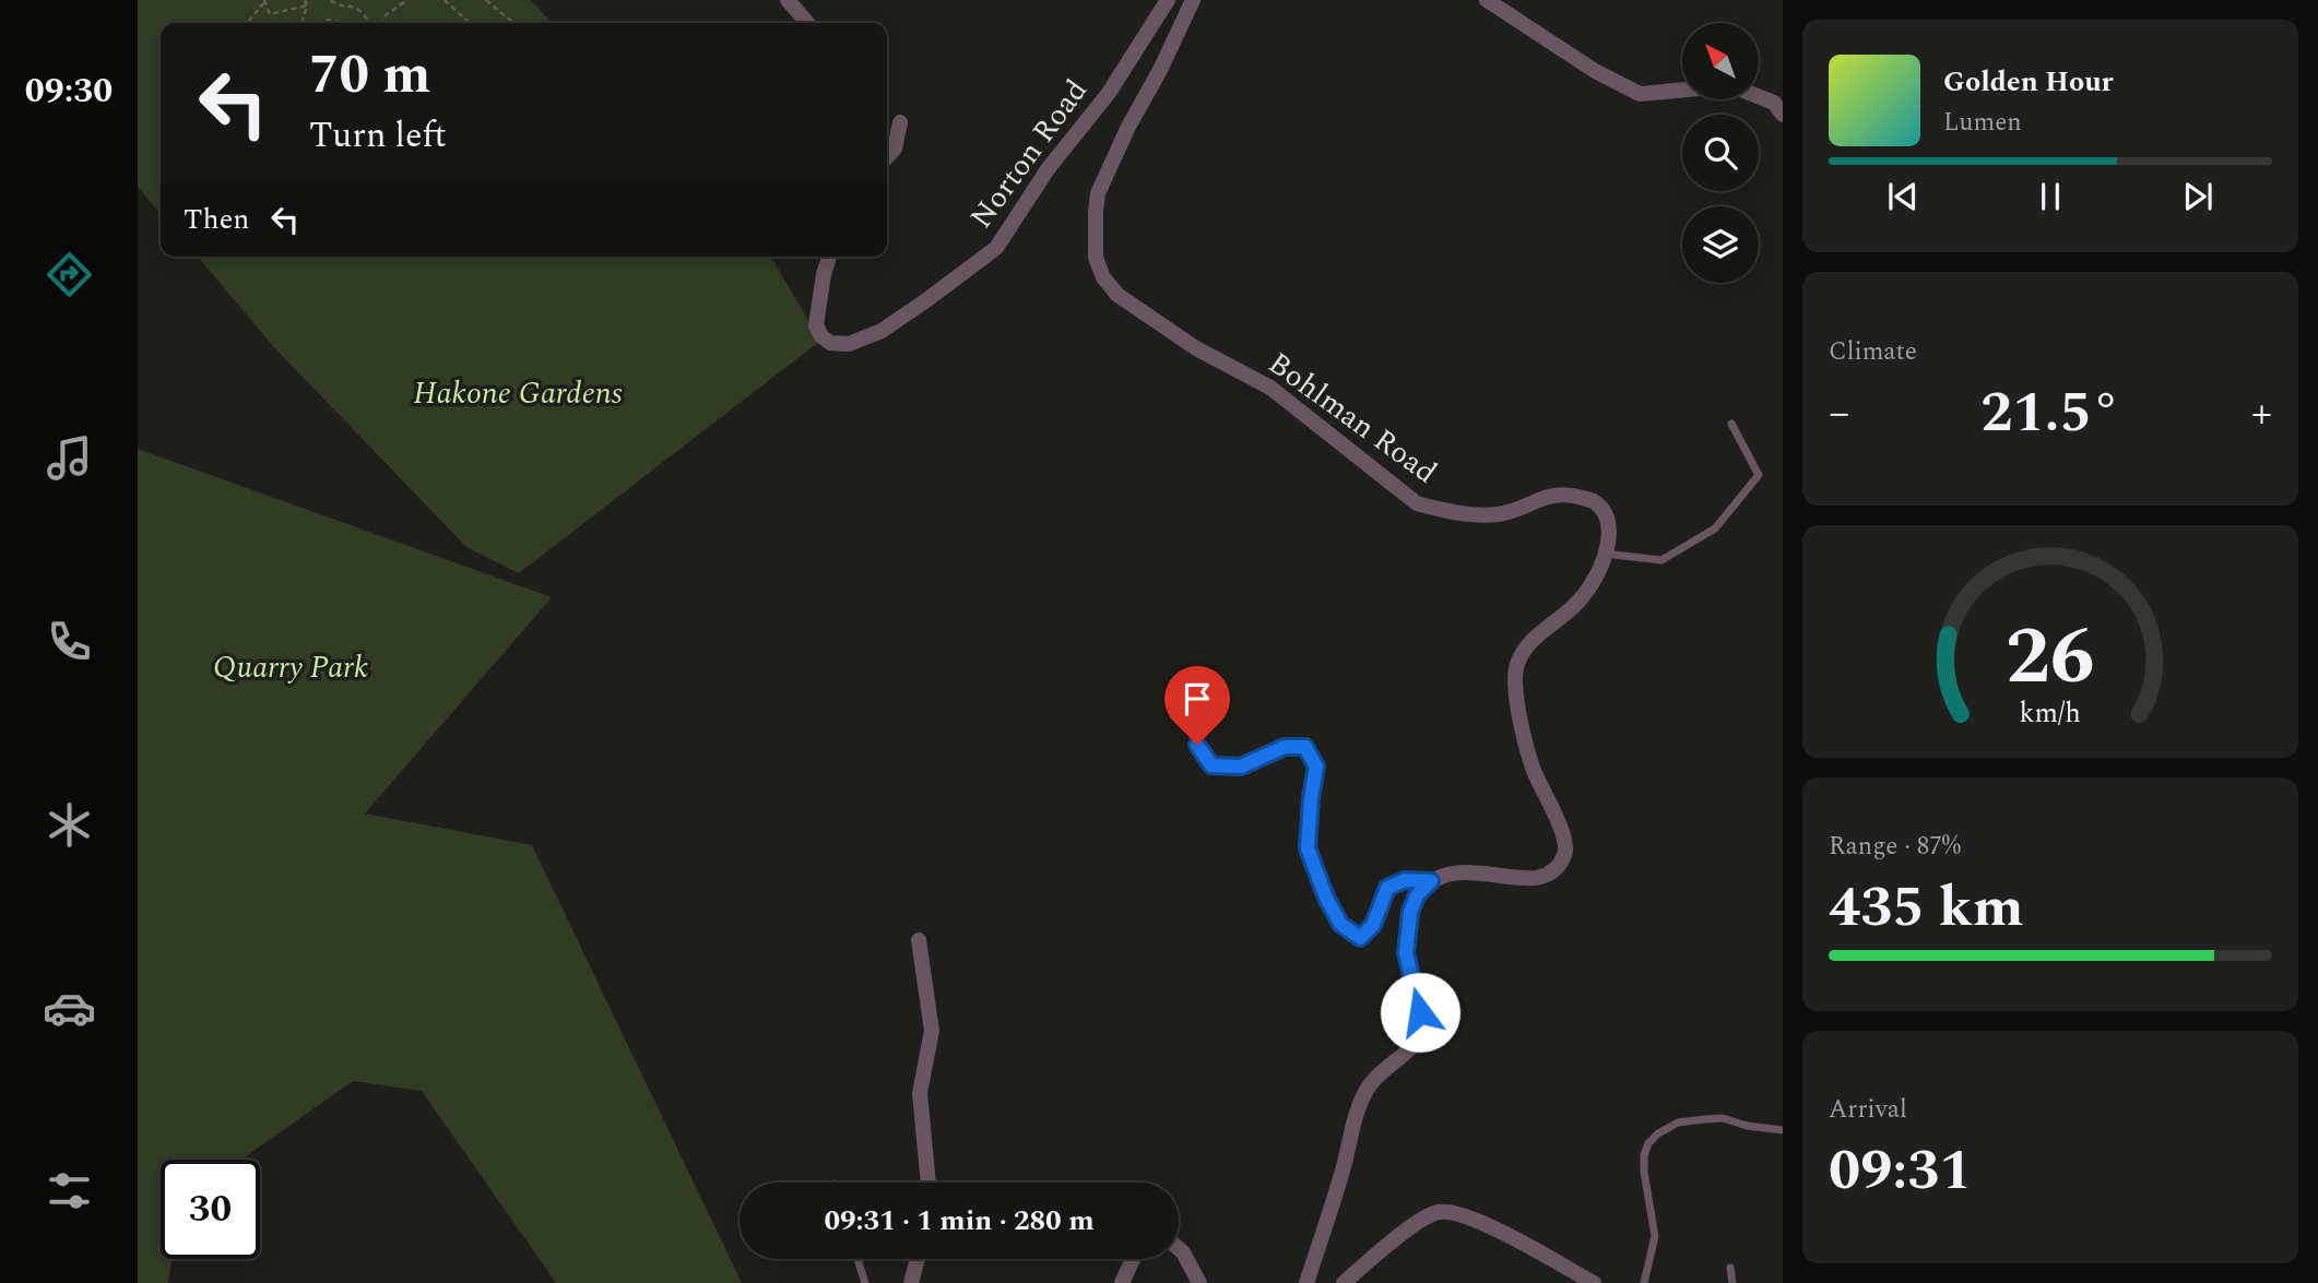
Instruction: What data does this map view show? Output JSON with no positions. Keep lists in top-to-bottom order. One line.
{"streets":{"street":["Norton Road","Bohlman Road"]},"parks":["Hakone Gardens","Quarry Park"],"north":"top left","page":{"tabs":"09:30","turn":["70 m","Turn left"],"song":["Golden Hour","Lumen"],"then":"Then","tile":["Climate",["Range · 87%","435 km"],["Arrival","09:31"]],"heat":["−","21.5°","+"],"limit":"30","trip":"09:31 · 1 min · 280 m","gauge":["26","km/h"]}}
